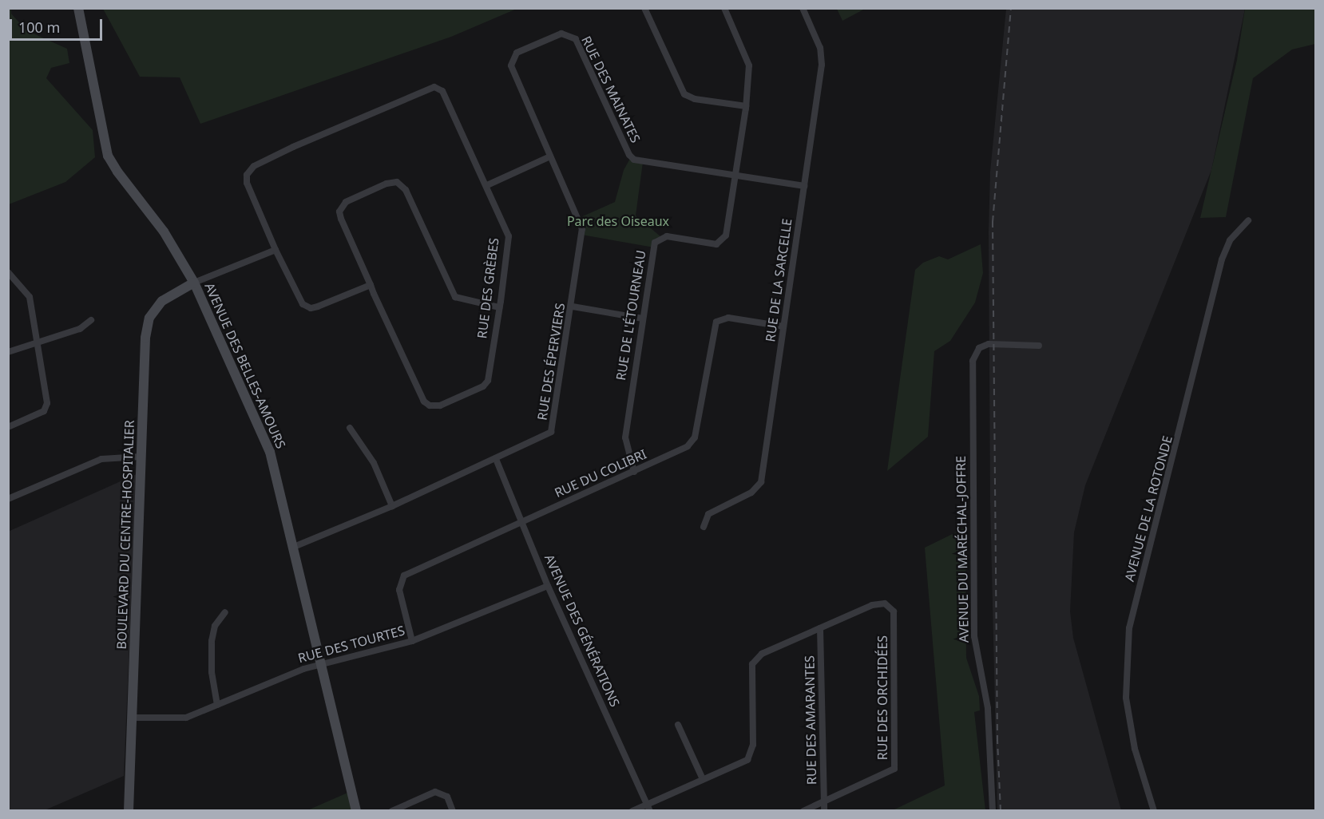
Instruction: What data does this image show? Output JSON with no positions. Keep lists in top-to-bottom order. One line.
{"streets":{"street":["RUE DES MAINATES","RUE DE LA SARCELLE","RUE DES GRÈBES","RUE DE L'ÉTOURNEAU","RUE DES ÉPERVIERS","AVENUE DES BELLES-AMOURS","RUE DU COLIBRI","AVENUE DE LA ROTONDE","BOULEVARD DU CENTRE-HOSPITALIER","AVENUE DU MARÉCHAL-JOFFRE","AVENUE DES GÉNÉRATIONS","RUE DES TOURTES","RUE DES ORCHIDÉES","RUE DES AMARANTES"]},"crossings":[["RUE DES MAINATES","RUE DE LA SARCELLE"],["RUE DES MAINATES","RUE DE L'ÉTOURNEAU"],["RUE DES MAINATES","RUE DES ÉPERVIERS"],["RUE DE LA SARCELLE","RUE DU COLIBRI"],["RUE DE L'ÉTOURNEAU","RUE DU COLIBRI"],["RUE DES ÉPERVIERS","AVENUE DES BELLES-AMOURS"],["RUE DES ÉPERVIERS","AVENUE DES GÉNÉRATIONS"],["AVENUE DES BELLES-AMOURS","BOULEVARD DU CENTRE-HOSPITALIER"],["AVENUE DES BELLES-AMOURS","RUE DES TOURTES"],["RUE DU COLIBRI","AVENUE DES GÉNÉRATIONS"],["RUE DU COLIBRI","RUE DES TOURTES"],["BOULEVARD DU CENTRE-HOSPITALIER","RUE DES TOURTES"],["AVENUE DES GÉNÉRATIONS","RUE DES TOURTES"],["RUE DES ORCHIDÉES","RUE DES AMARANTES"]],"parks":["Parc des Oiseaux"],"scale_bar":"100 m"}
